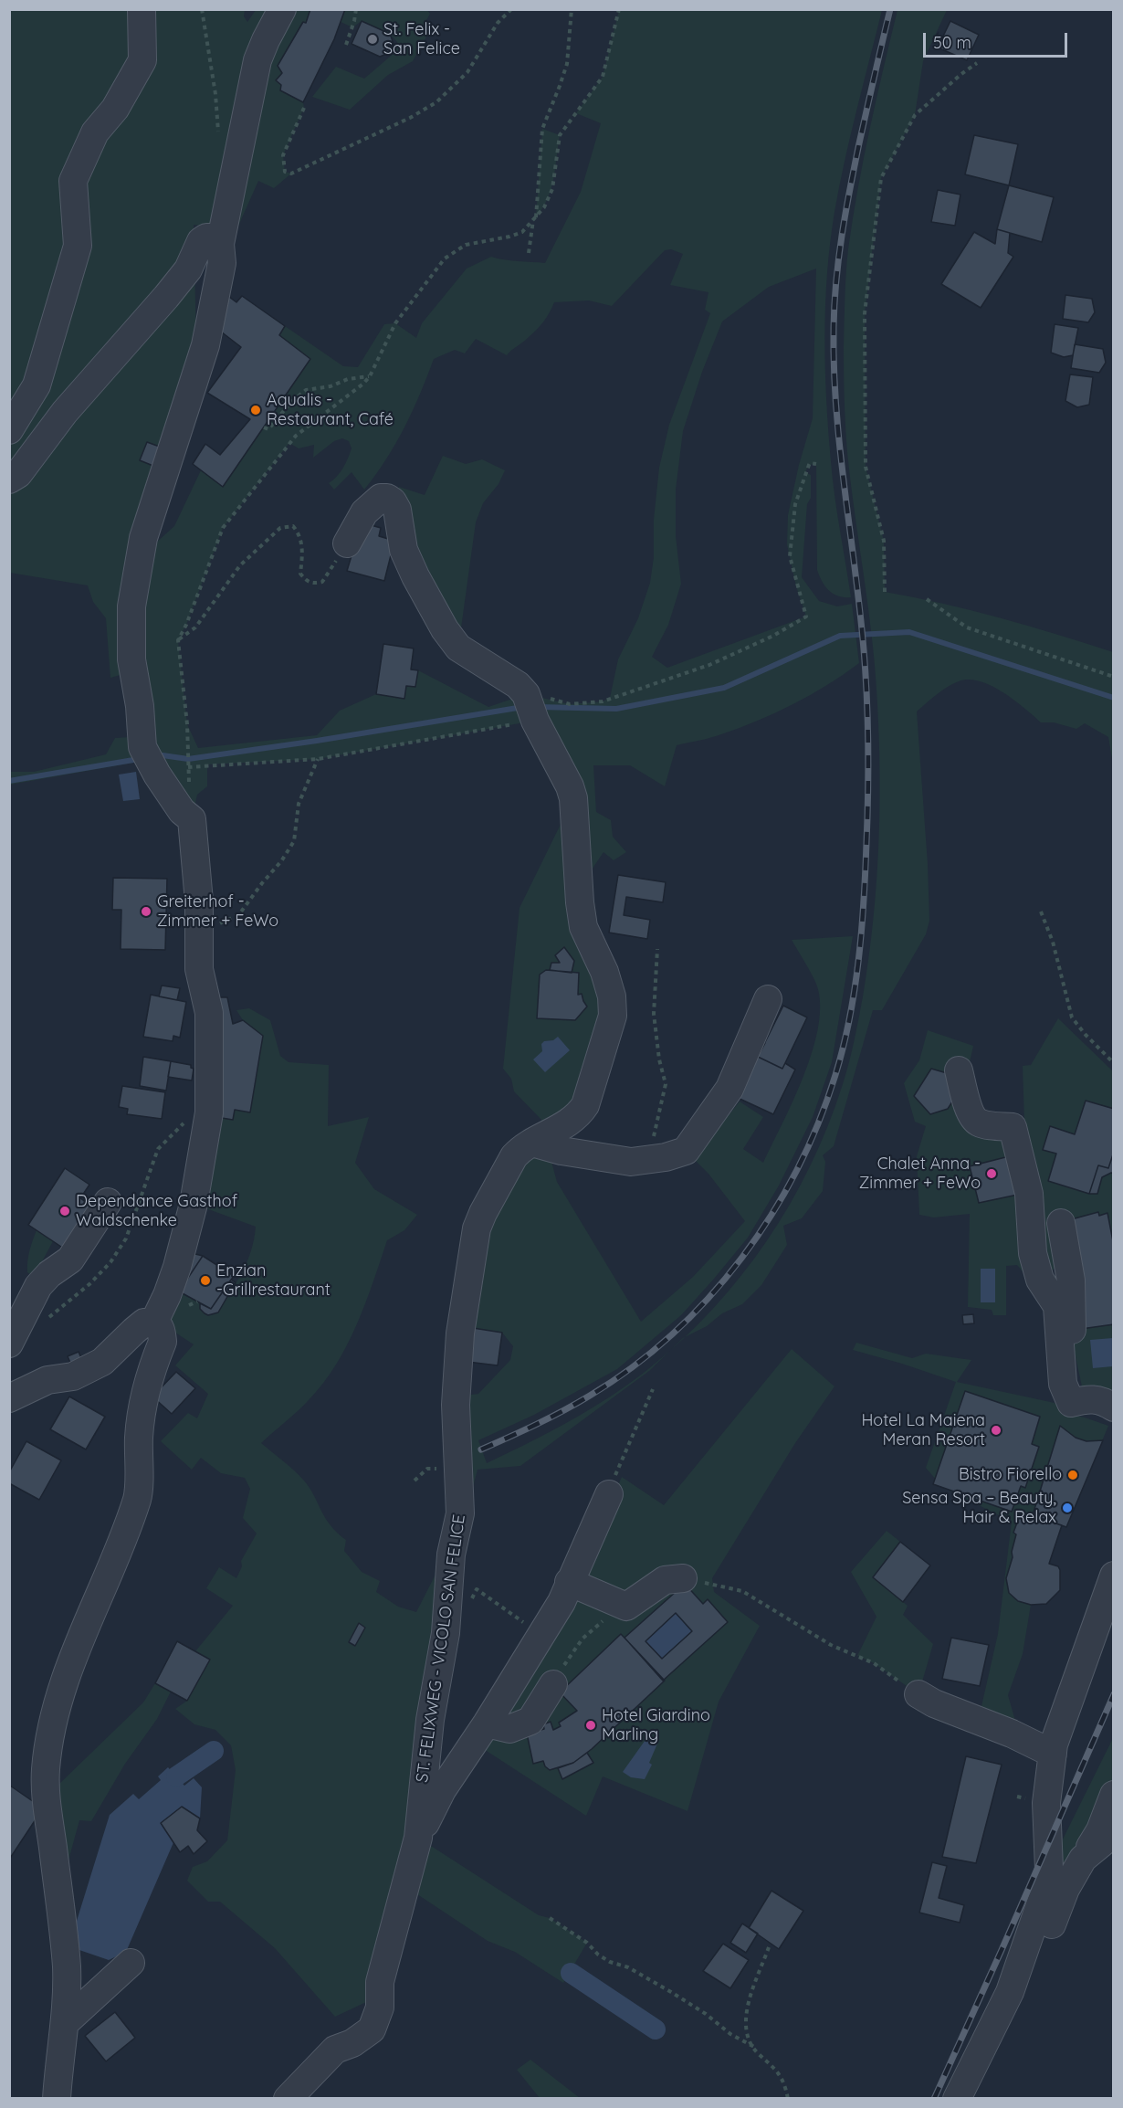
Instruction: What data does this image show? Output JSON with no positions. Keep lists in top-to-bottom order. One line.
{"streets":{"street":["ST. FELIXWEG - VICOLO SAN FELICE"]},"places":["St. Felix - San Felice","Aqualis - Restaurant, Café","Greiterhof - Zimmer + FeWo","Chalet Anna - Zimmer + FeWo","Dependance Gasthof Waldschenke","Enzian -Grillrestaurant","Hotel La Maiena Meran Resort","Bistro Fiorello","Sensa Spa – Beauty, Hair & Relax","Hotel Giardino Marling"],"scale_bar":"50 m"}
